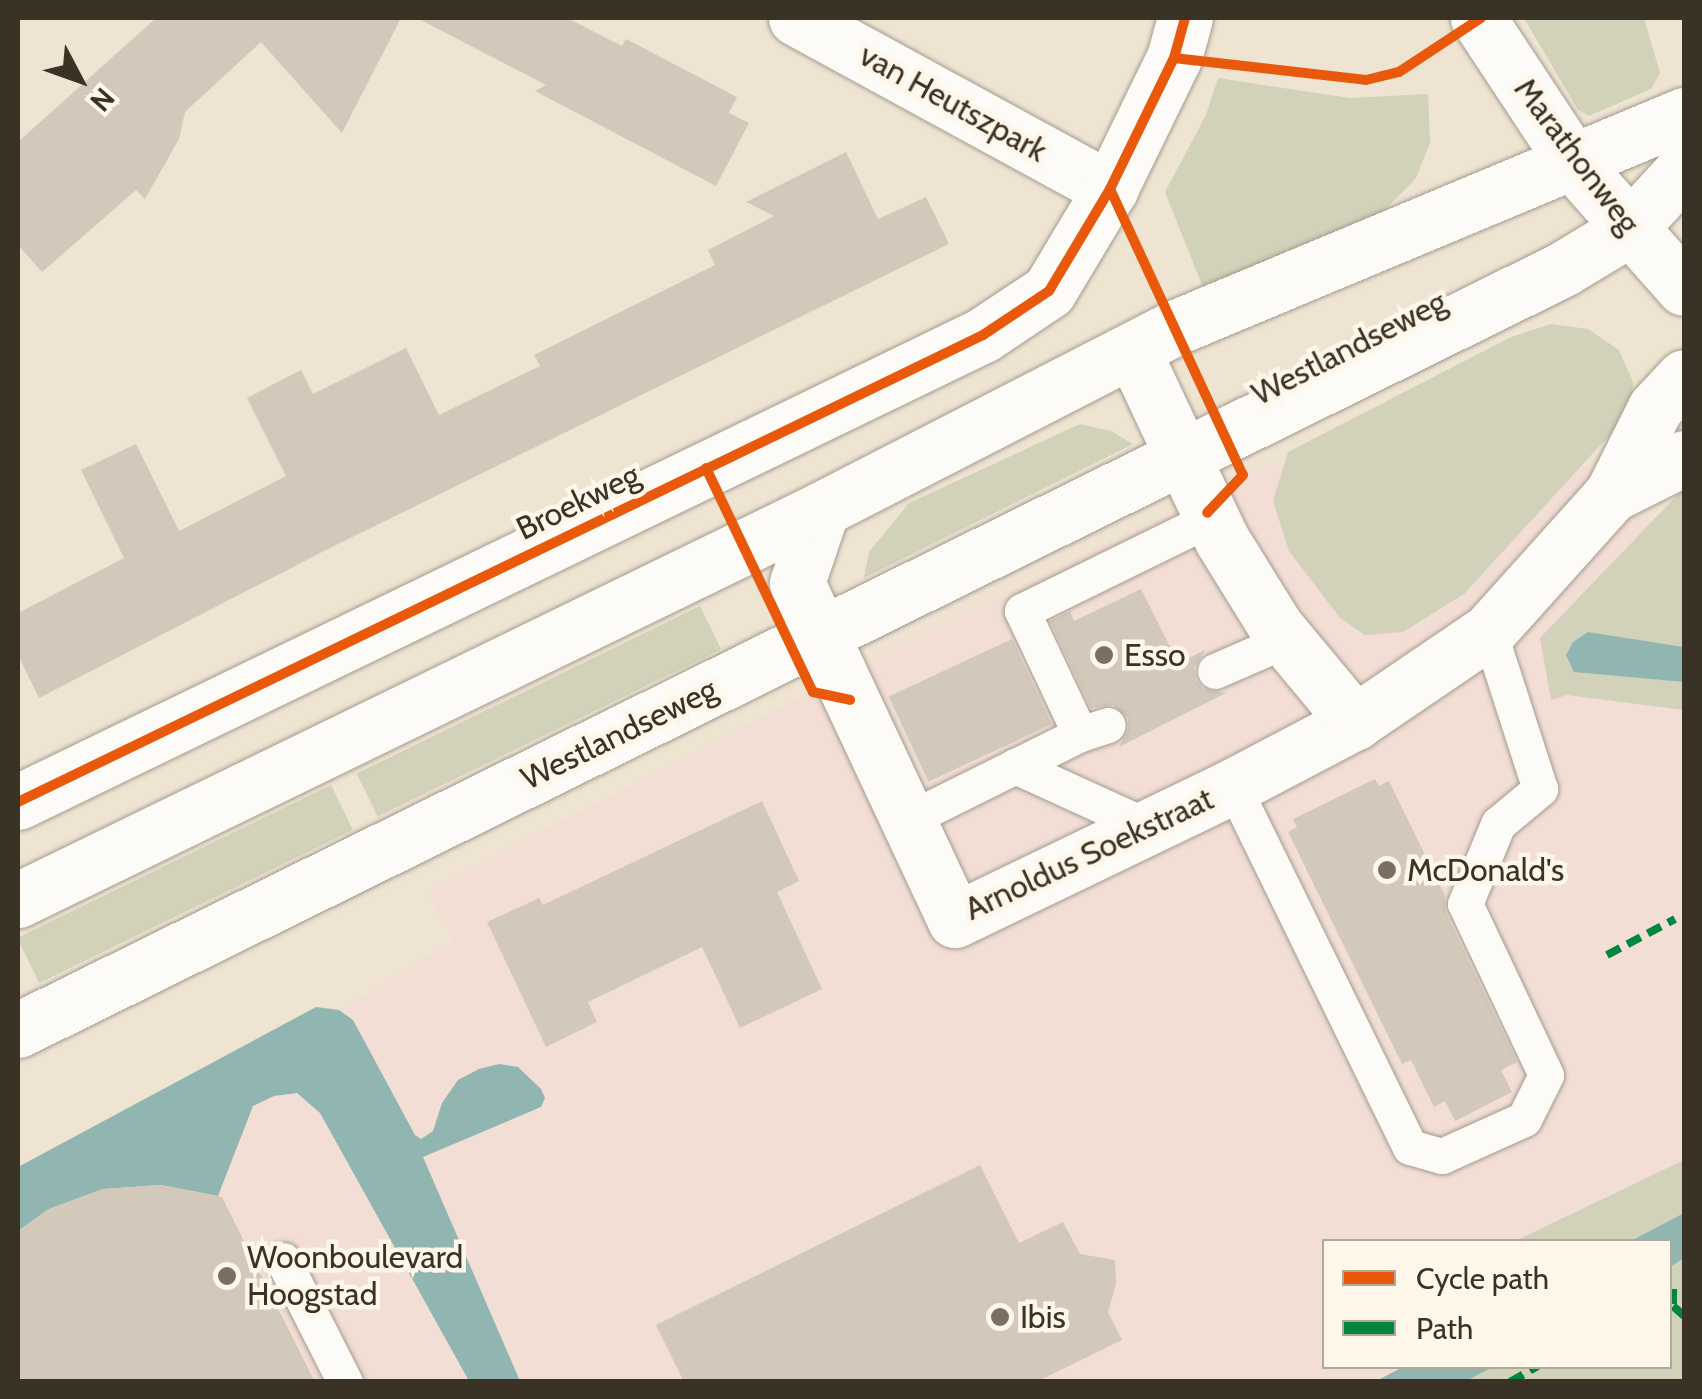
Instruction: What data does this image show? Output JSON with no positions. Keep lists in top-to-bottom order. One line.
{"streets":{"main road":["van Heutszpark","Marathonweg","Westlandseweg","Broekweg","Arnoldus Soekstraat"]},"crossings":[["van Heutszpark","Broekweg"],["Marathonweg","Westlandseweg"],["Westlandseweg","Arnoldus Soekstraat"]],"places":["Esso","McDonald's","Woonboulevard Hoogstad","Ibis"],"legend":["Cycle path","Path"],"north":"bottom right"}
